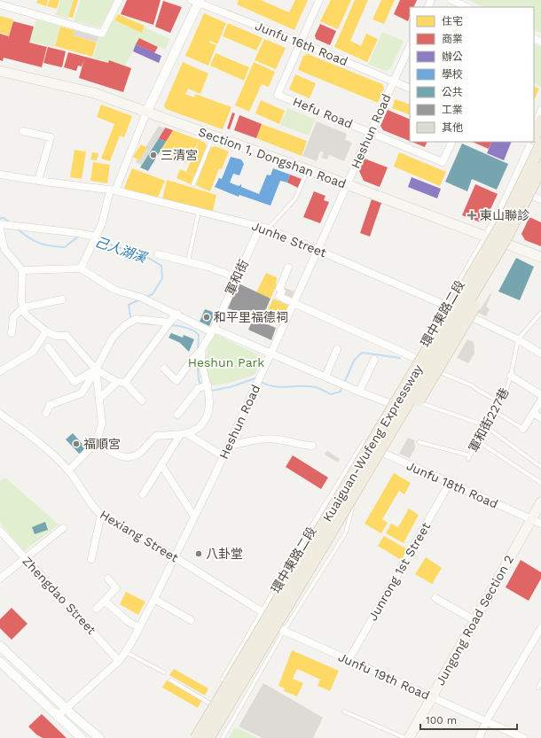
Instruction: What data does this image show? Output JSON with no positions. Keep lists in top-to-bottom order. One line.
{"streets":{"highway":["Kuaiguan-Wufeng Expressway"],"main road":["Section 1, Dongshan Road","Jungong Road Section 2"],"street":["Junfu 16th Road","Hefu Road","Heshun Road","Junhe Street","軍和街","環中東路二段","Junfu 18th Road","Hexiang Street","Junrong 1st Street","Zhengdao Street","Junfu 19th Road"],"lane":["軍和街227巷"]},"crossings":[["Junfu 16th Road","Hefu Road"],["Junfu 16th Road","Heshun Road"],["Hefu Road","Heshun Road"],["Heshun Road","Section 1, Dongshan Road"],["Heshun Road","Junhe Street"],["Heshun Road","Hexiang Street"],["Heshun Road","Zhengdao Street"],["Section 1, Dongshan Road","環中東路二段"],["Section 1, Dongshan Road","Kuaiguan-Wufeng Expressway"],["Junhe Street","軍和街"],["Junhe Street","環中東路二段"],["Junhe Street","軍和街227巷"],["環中東路二段","Kuaiguan-Wufeng Expressway"],["環中東路二段","Junfu 18th Road"],["環中東路二段","Hexiang Street"],["環中東路二段","Junfu 19th Road"],["Junfu 18th Road","Junrong 1st Street"],["Junfu 18th Road","Jungong Road Section 2"],["Hexiang Street","Junfu 19th Road"],["Junrong 1st Street","Junfu 19th Road"],["Jungong Road Section 2","Junfu 19th Road"]],"water":["己人湖溪"],"parks":["Heshun Park"],"places":{"other":["三清宮","和平里福德祠","福順宮","八卦堂"],"health":["東山聯診"]},"legend":["住宅","商業","辦公","學校","公共","工業","其他"],"scale_bar":"100 m"}
